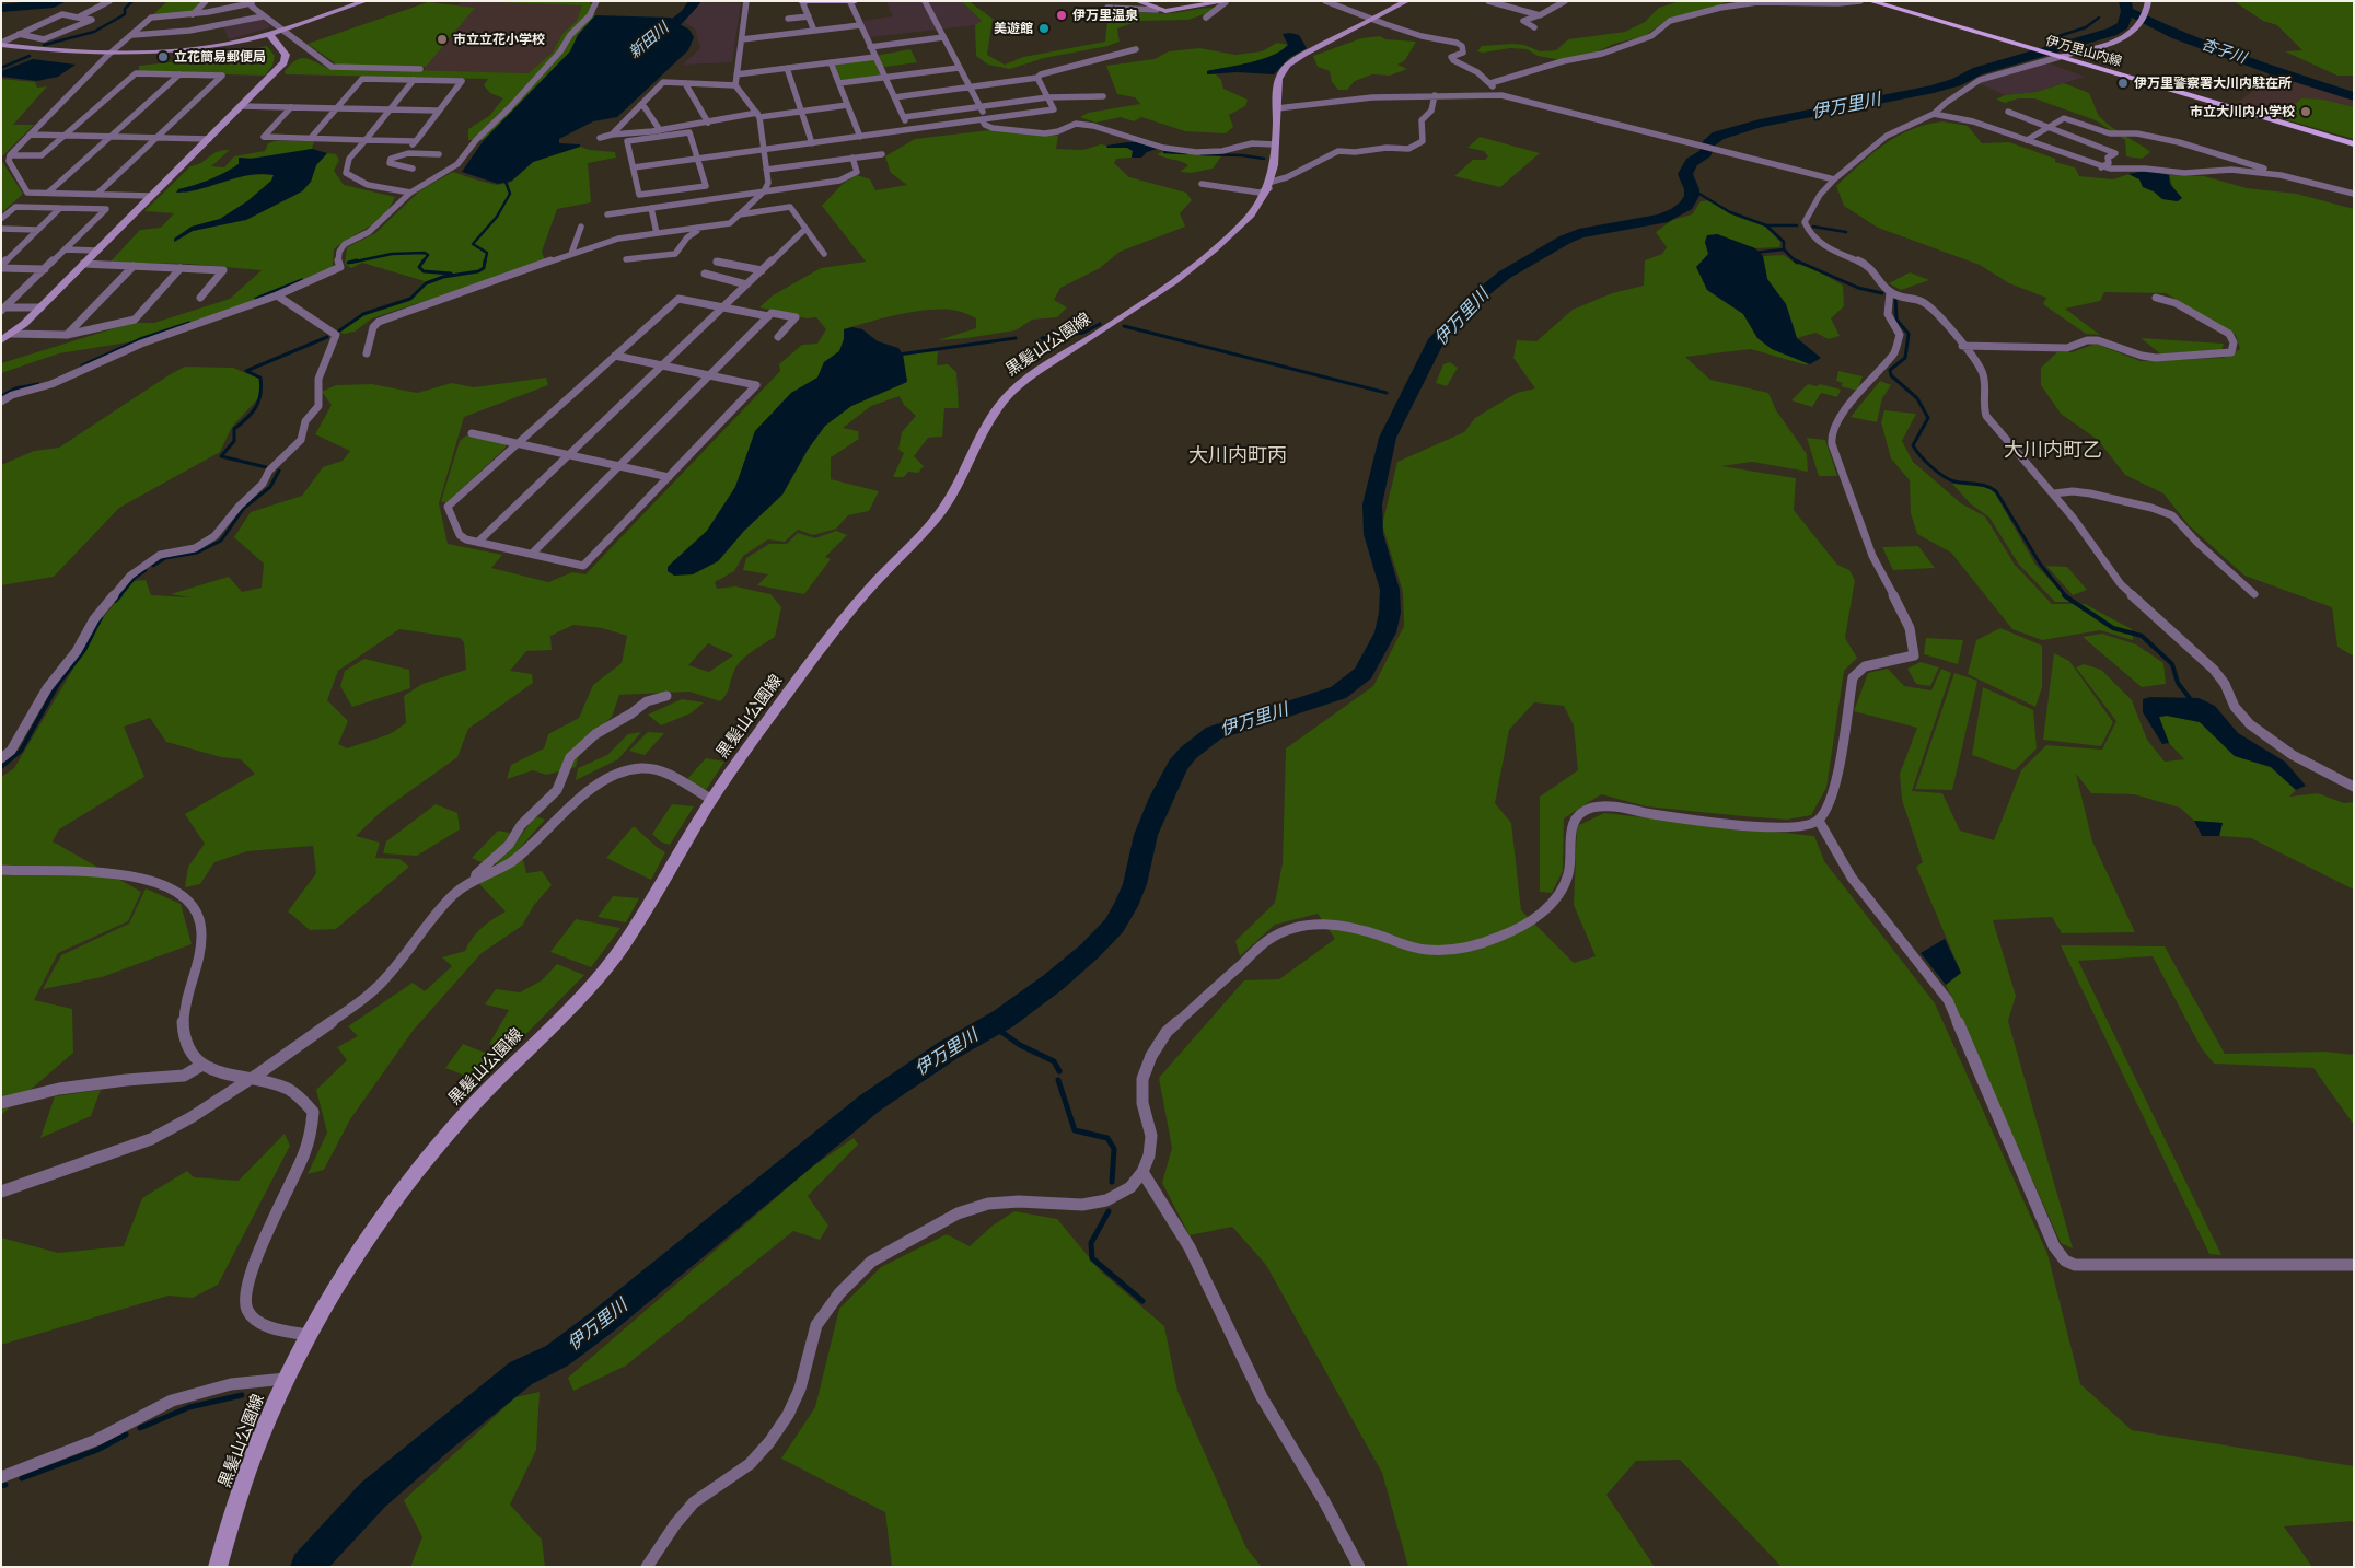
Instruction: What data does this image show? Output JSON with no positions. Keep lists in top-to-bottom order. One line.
{"streets":{"main road":["伊万里山内線","黒髪山公園線"]},"districts":["大川内町乙","大川内町丙"],"water":["新田川","杏子川","伊万里川"],"places":["伊万里温泉","美遊館","市立立花小学校","立花簡易郵便局","伊万里警察署大川内駐在所","市立大川内小学校"]}
